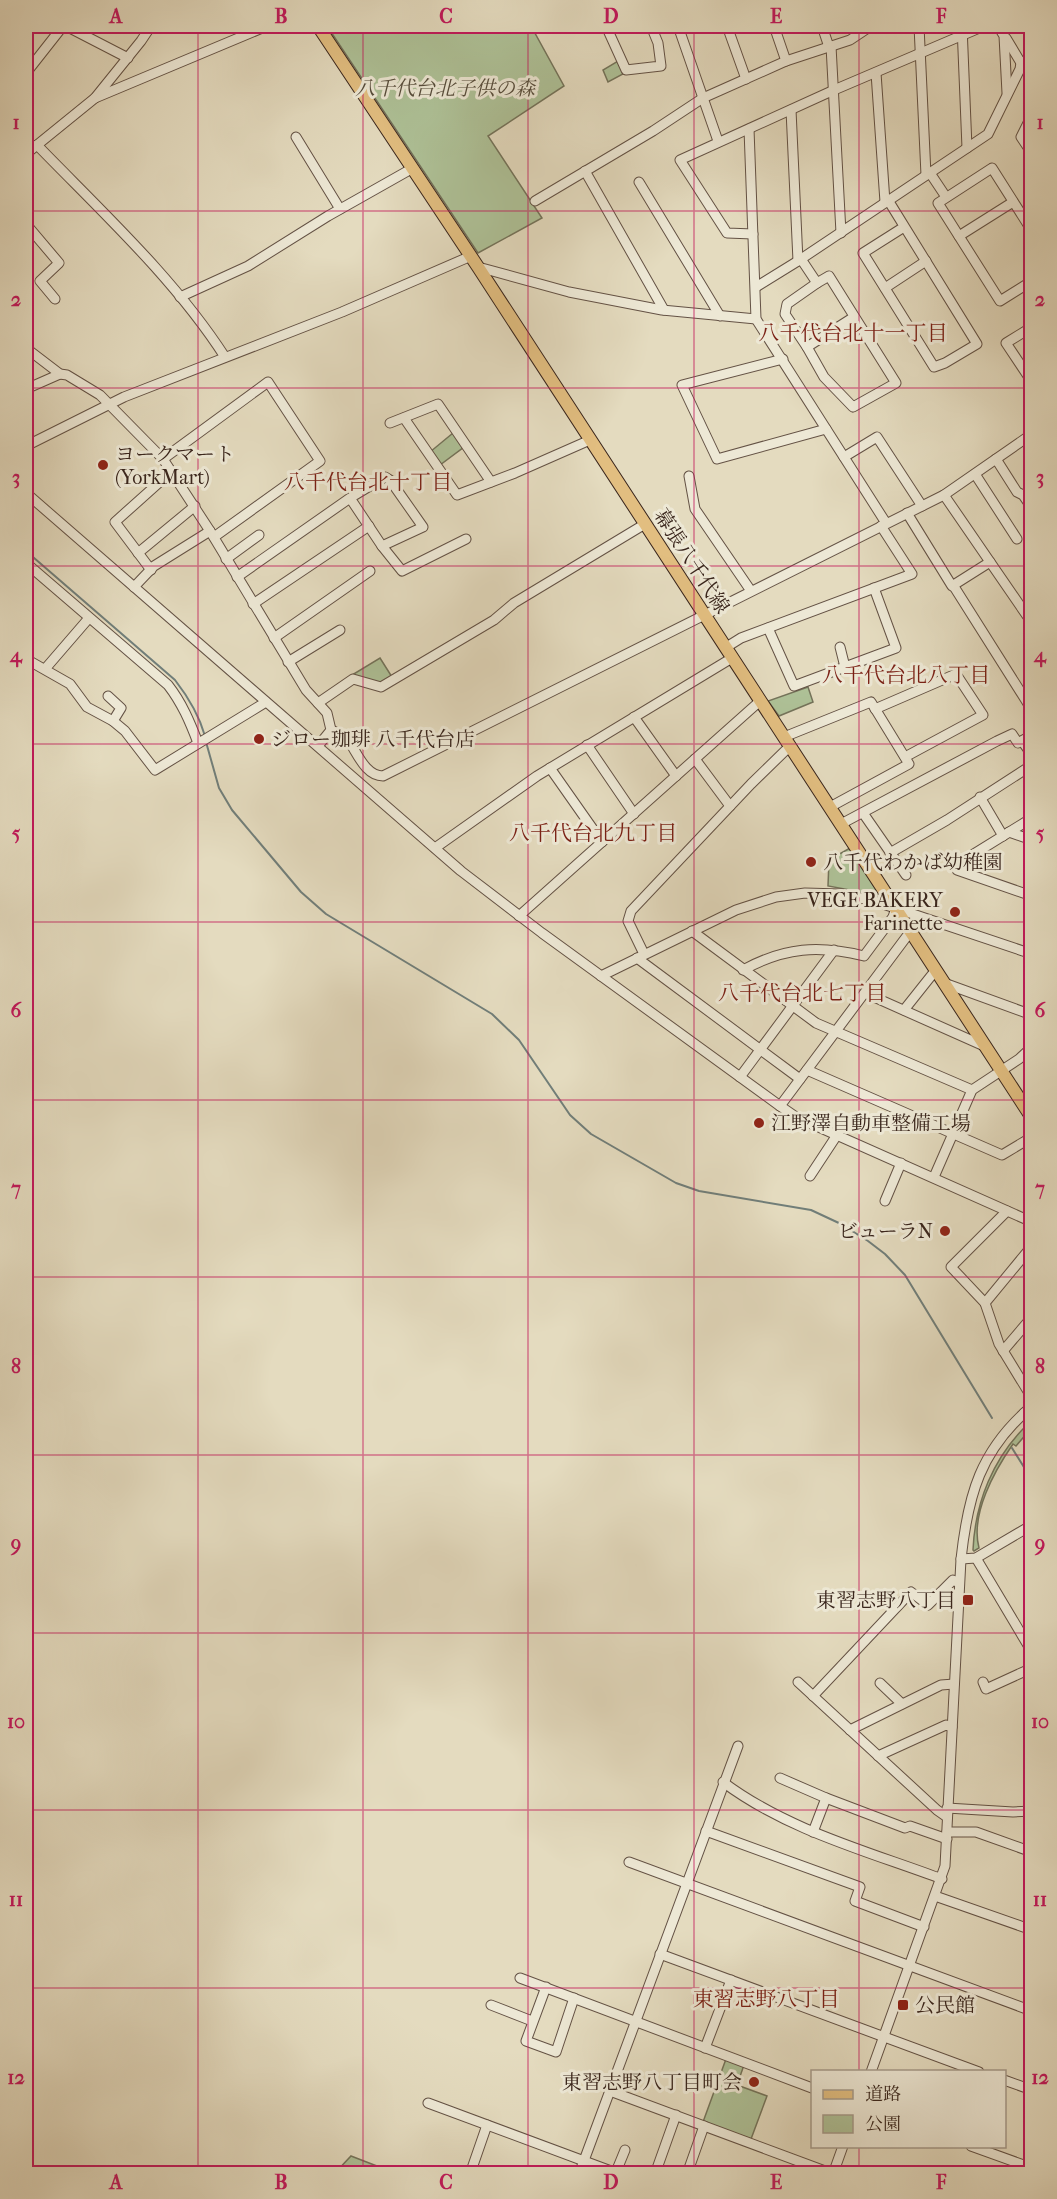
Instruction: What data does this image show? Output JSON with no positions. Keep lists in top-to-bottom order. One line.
{"streets":{"main road":["幕張八千代線"]},"districts":["八千代台北十一丁目","八千代台北十丁目","八千代台北八丁目","八千代台北九丁目","八千代台北七丁目","東習志野八丁目"],"parks":["八千代台北子供の森"],"places":{"other":["ヨークマート (YorkMart)","ジロー珈琲 八千代台店","八千代わかば幼稚園","VEGE BAKERY Farinette","江野澤自動車整備工場","ビューラN","東習志野八丁目町会"],"transit":["東習志野八丁目","公民館"]},"legend":["道路","公園"],"grid":{"columns":["A","B","C","D","E","F"],"rows":["1","2","3","4","5","6","7","8","9","10","11","12"]}}
